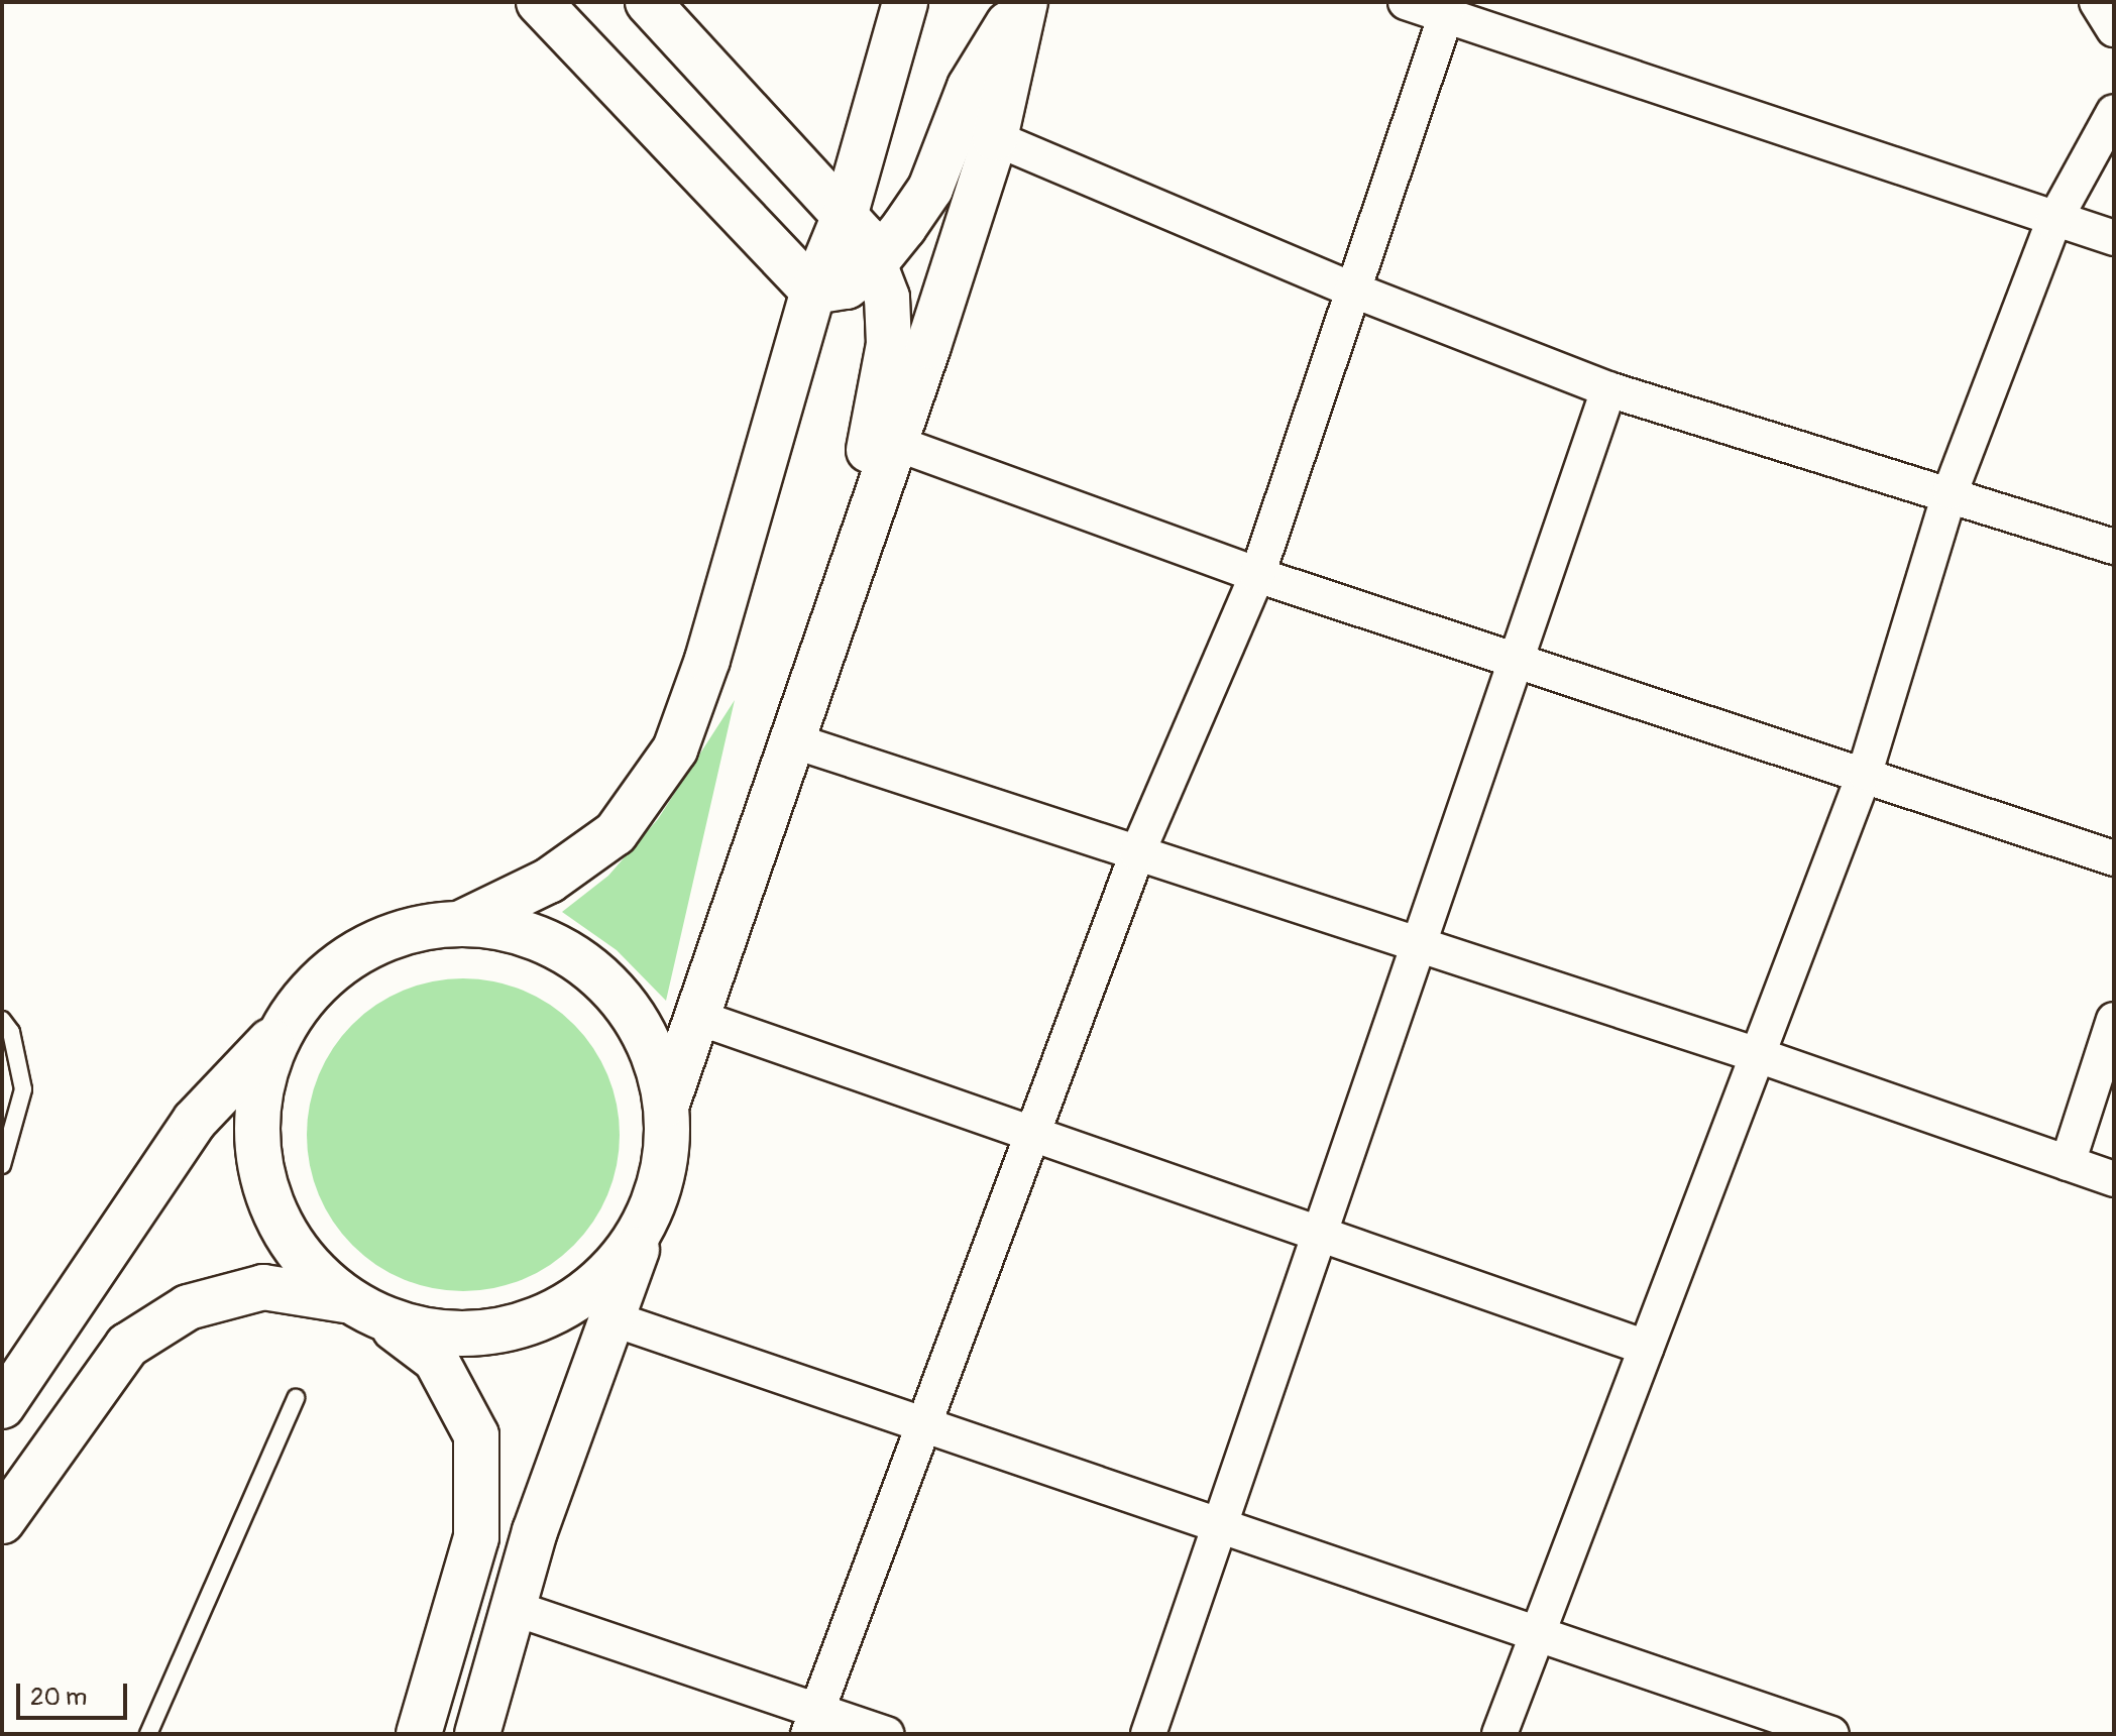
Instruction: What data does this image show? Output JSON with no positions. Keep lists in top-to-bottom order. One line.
{"scale_bar":"20 m"}
